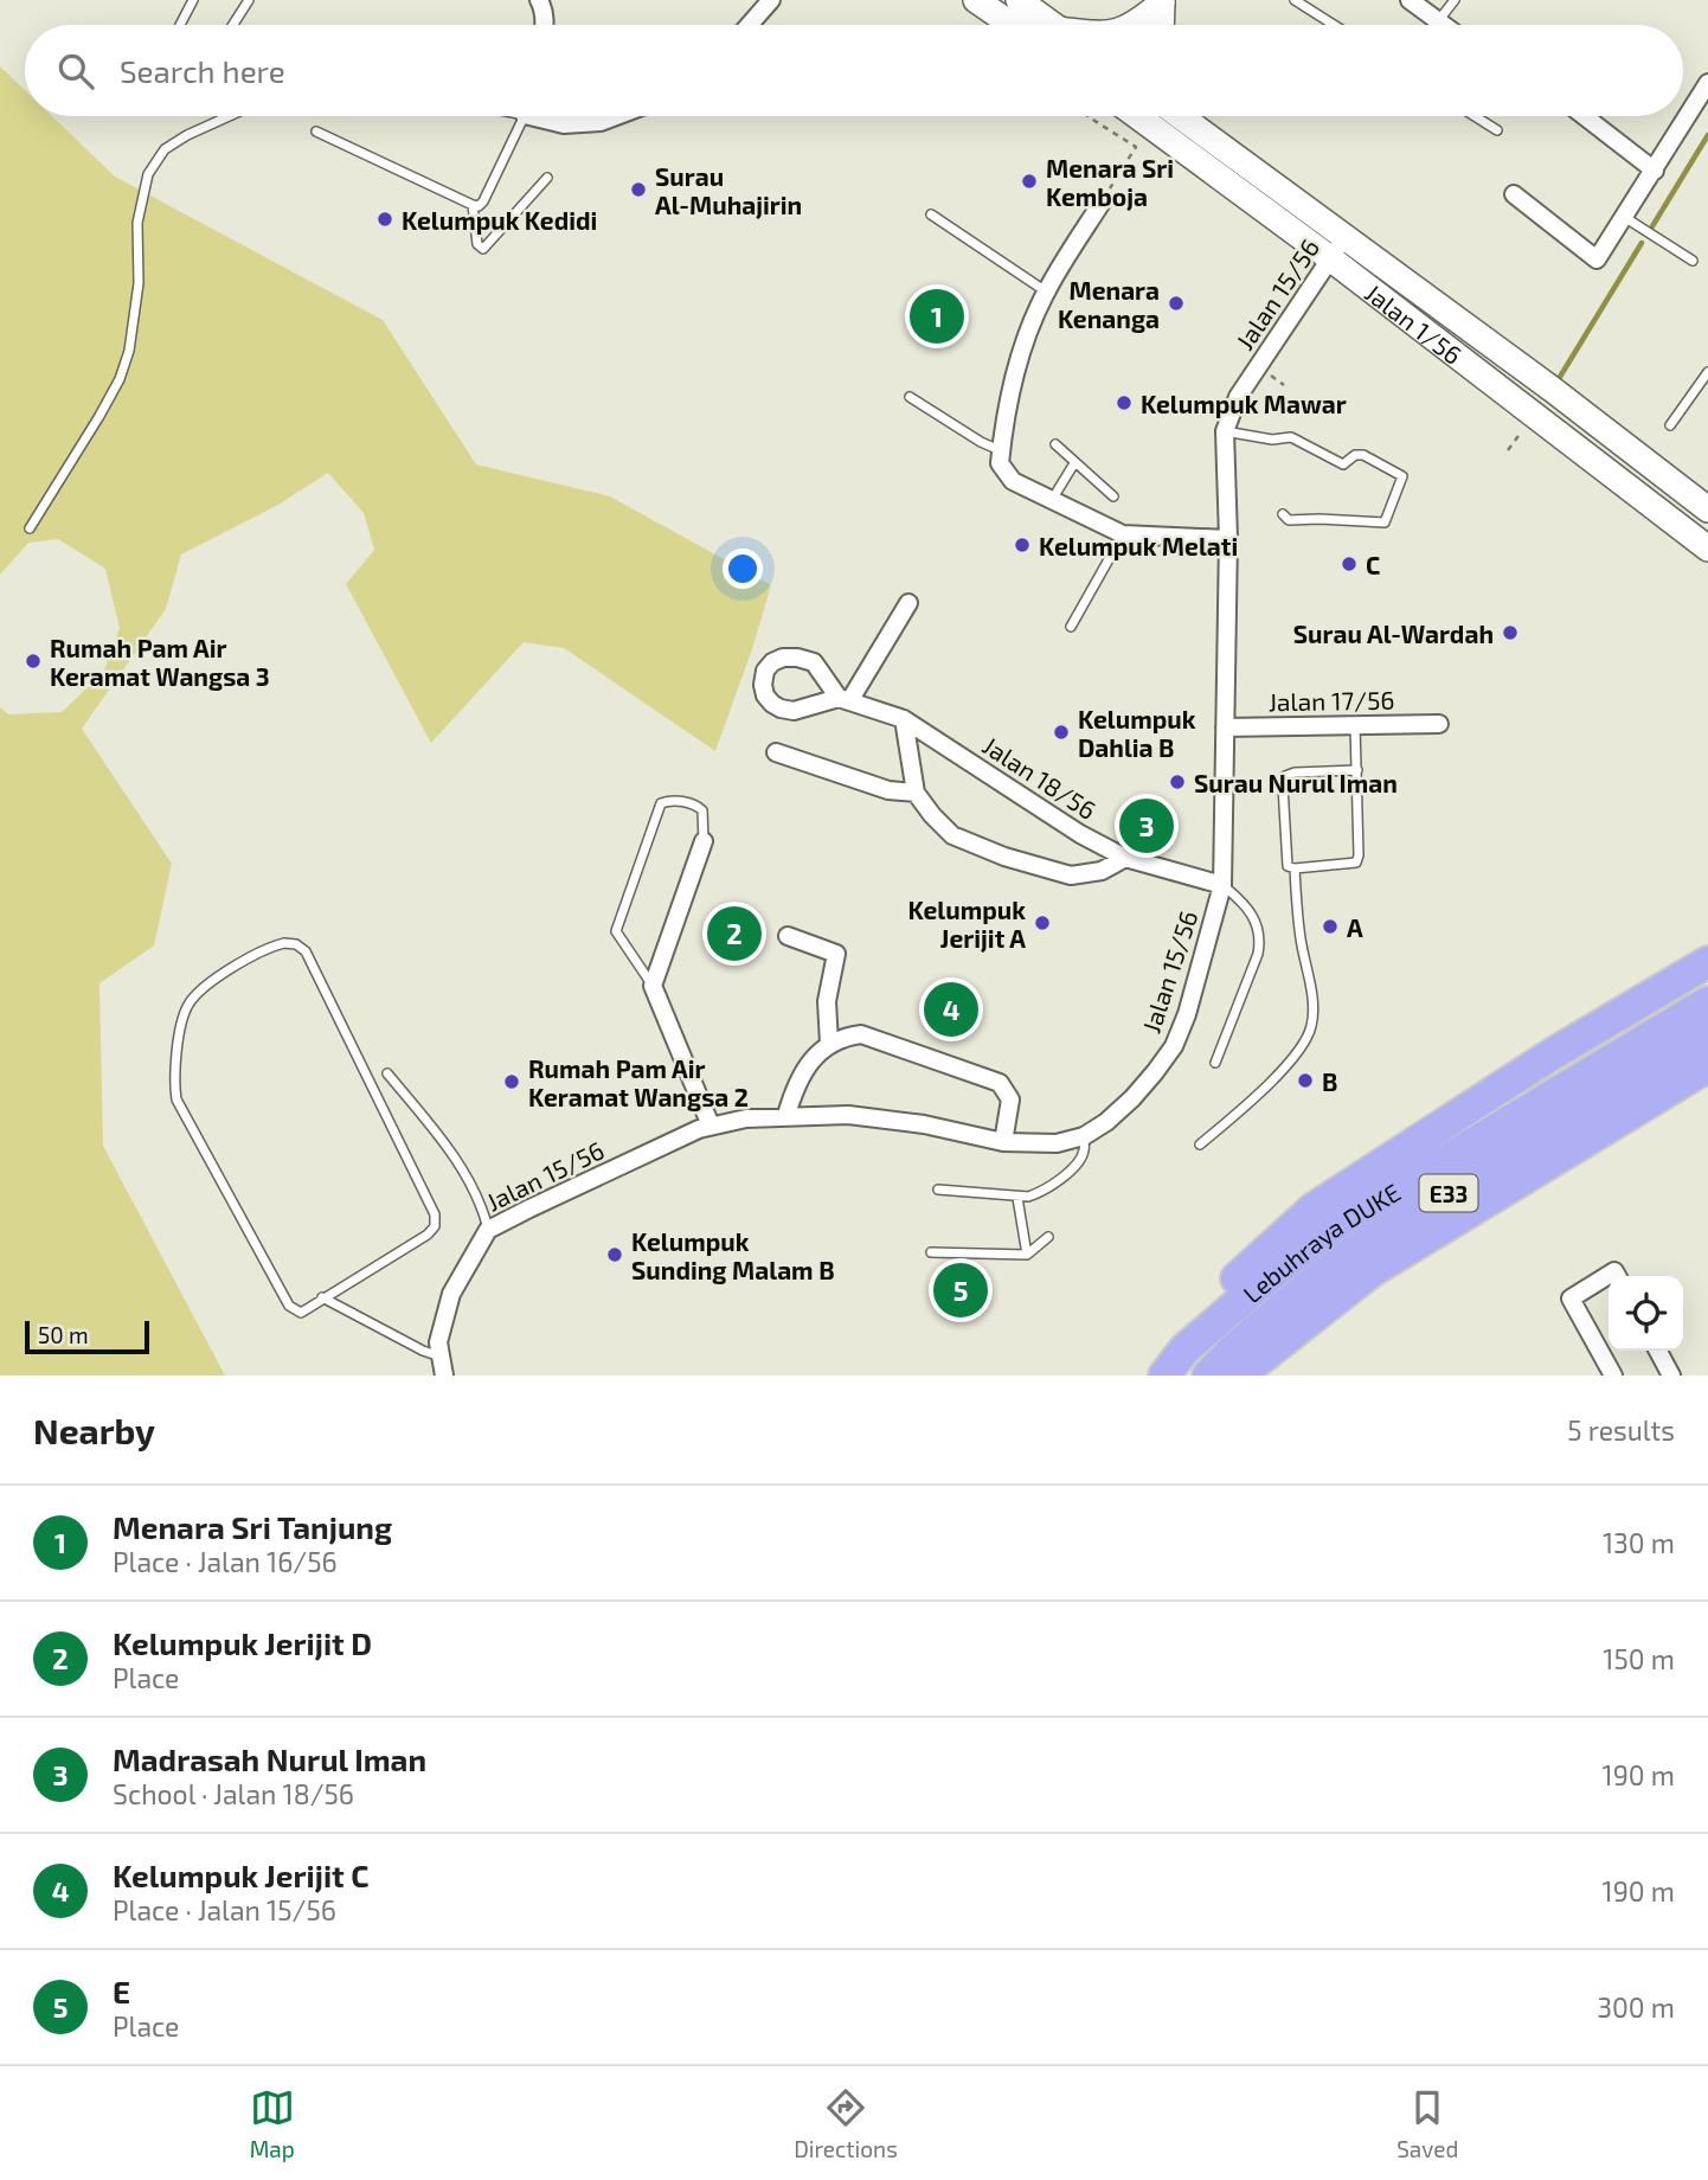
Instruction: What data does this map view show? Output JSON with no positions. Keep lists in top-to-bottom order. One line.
{"streets":{"highway":["E33","Lebuhraya DUKE"],"main road":["Jalan 1/56"],"street":["Jalan 15/56","Jalan 17/56","Jalan 18/56"]},"crossings":[["Jalan 15/56","Jalan 1/56"],["Jalan 15/56","Jalan 17/56"],["Jalan 15/56","Jalan 18/56"]],"places":["Menara Sri Kemboja","Surau Al-Muhajirin","Kelumpuk Kedidi","Menara Kenanga","Kelumpuk Mawar","Kelumpuk Melati","C","Surau Al-Wardah","Rumah Pam Air Keramat Wangsa 3","Kelumpuk Dahlia B","Surau Nurul Iman","Kelumpuk Jerijit A","A","B","Rumah Pam Air Keramat Wangsa 2","Kelumpuk Sunding Malam B"],"scale_bar":"50 m","page":{"search":"Search here","pins":["1","3","2","4","5"],"scale":"50 m","heading":["Nearby","5 results"],"list":[{"mark":"1","name":"Menara Sri Tanjung","note":"Place · Jalan 16/56","value":"130 m"},{"mark":"2","name":"Kelumpuk Jerijit D","note":"Place","value":"150 m"},{"mark":"3","name":"Madrasah Nurul Iman","note":"School · Jalan 18/56","value":"190 m"},{"mark":"4","name":"Kelumpuk Jerijit C","note":"Place · Jalan 15/56","value":"190 m"},{"mark":"5","name":"E","note":"Place","value":"300 m"}],"nav":["Map","Directions","Saved"]}}
